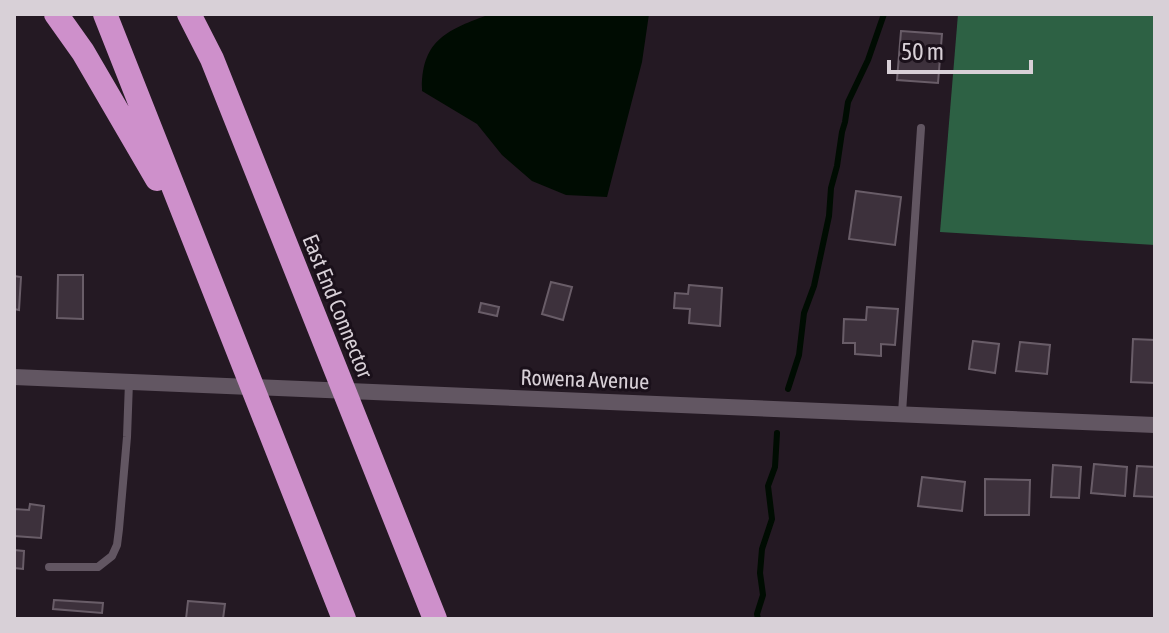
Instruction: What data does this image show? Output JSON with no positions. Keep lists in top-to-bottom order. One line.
{"streets":{"highway":["East End Connector"],"street":["Rowena Avenue"]},"scale_bar":"50 m"}
